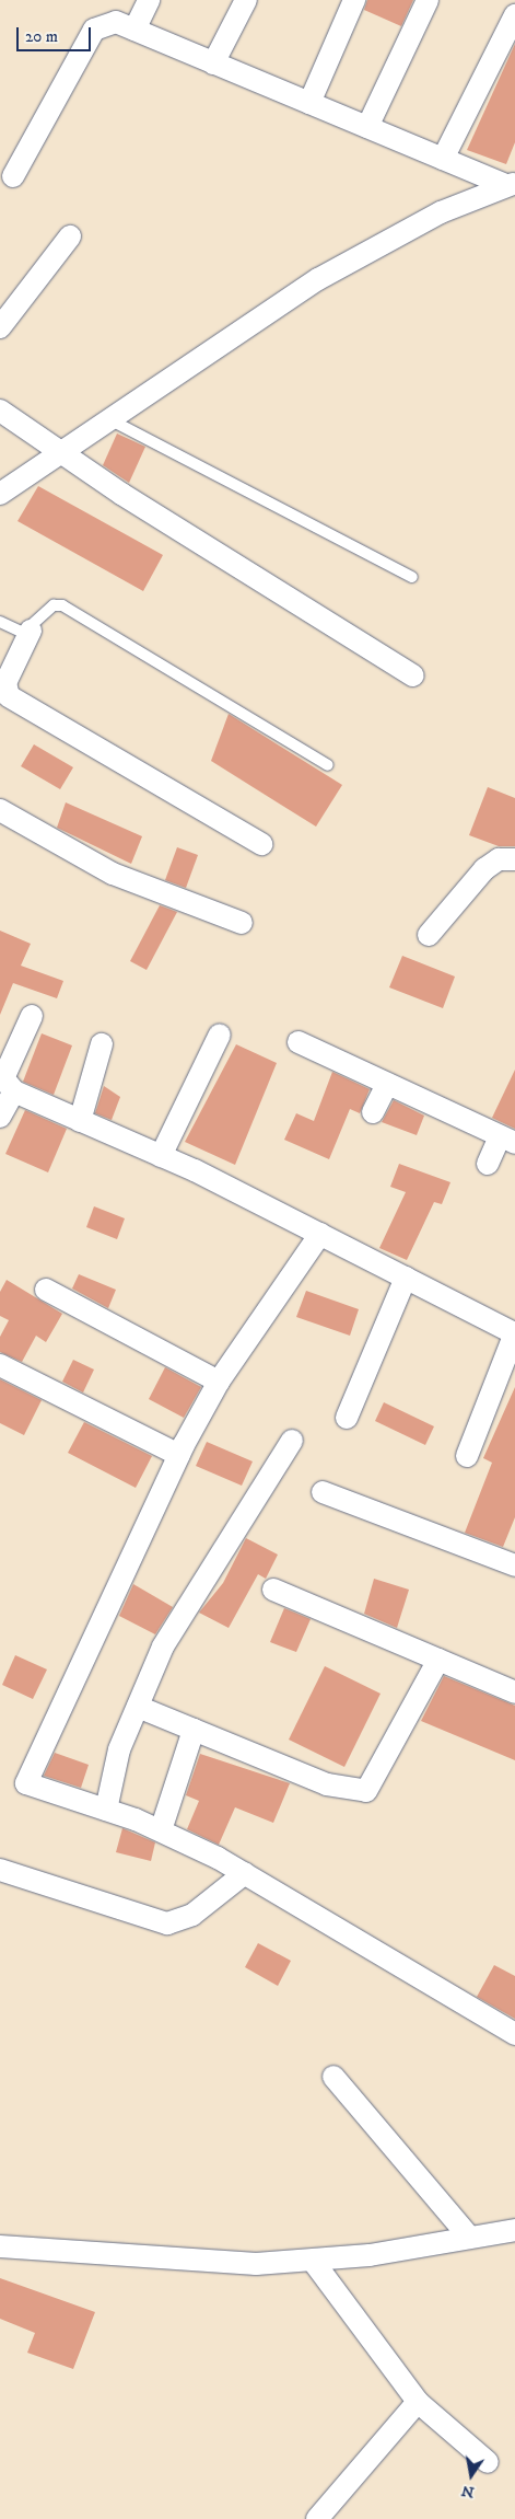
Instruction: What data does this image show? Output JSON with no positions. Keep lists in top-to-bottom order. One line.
{"scale_bar":"20 m","north":"bottom"}
